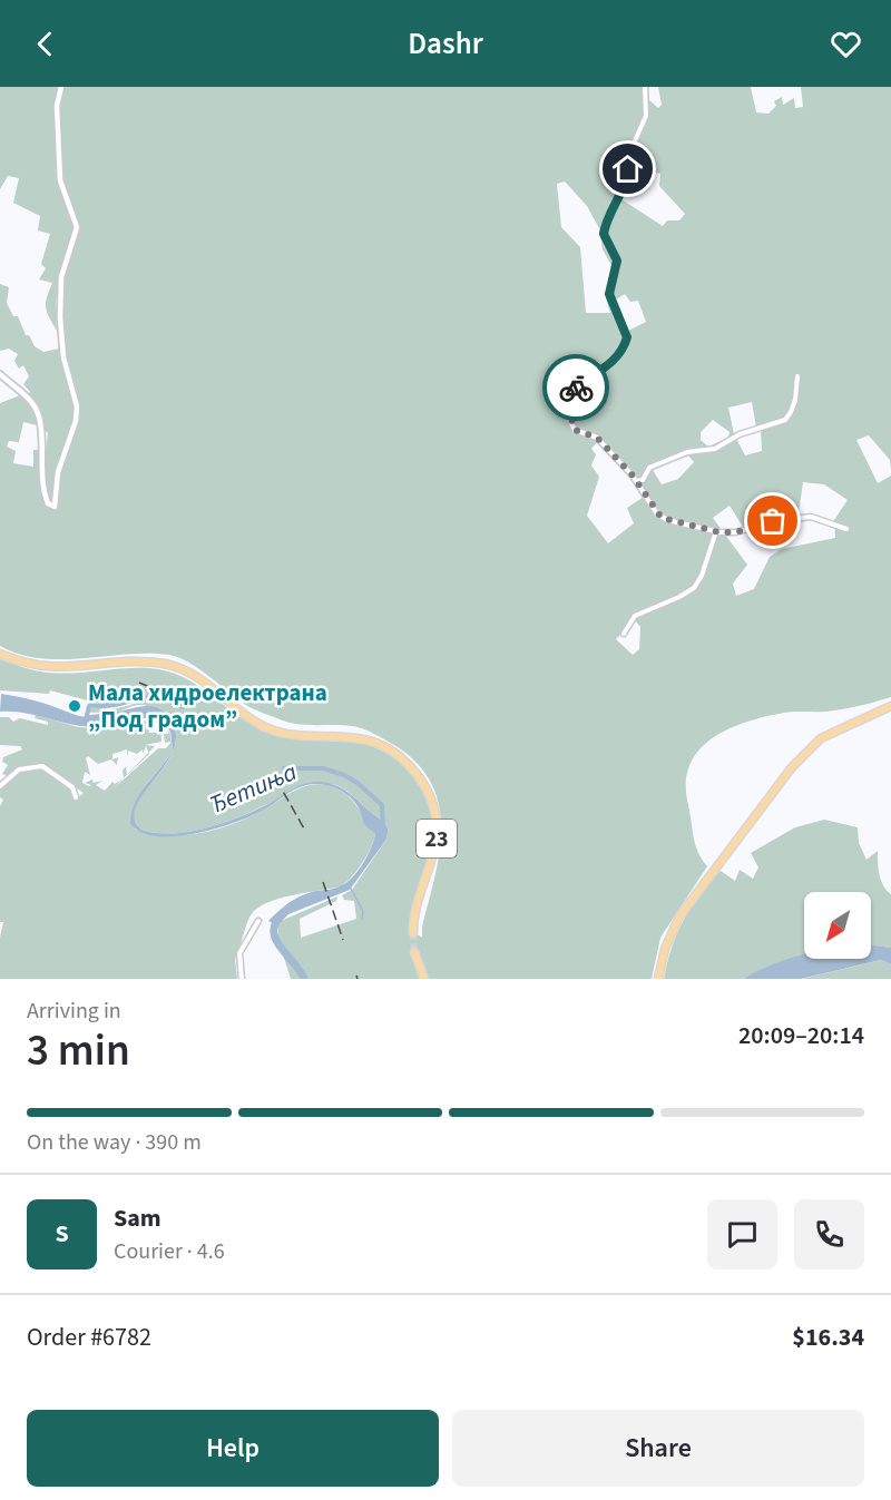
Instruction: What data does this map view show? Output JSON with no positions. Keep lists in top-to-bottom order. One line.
{"streets":{"main road":["23"]},"water":["Ђетиња"],"places":["Мала хидроелектрана „Под градом”"],"north":"bottom left","page":{"header":"Dashr","heading":["3 min","Arriving in","20:09–20:14"],"panel":["Sam","Courier · 4.6","Order #6782","$16.34"],"bar":"On the way · 390 m","round":"S","buttons":["Help","Share"]}}
